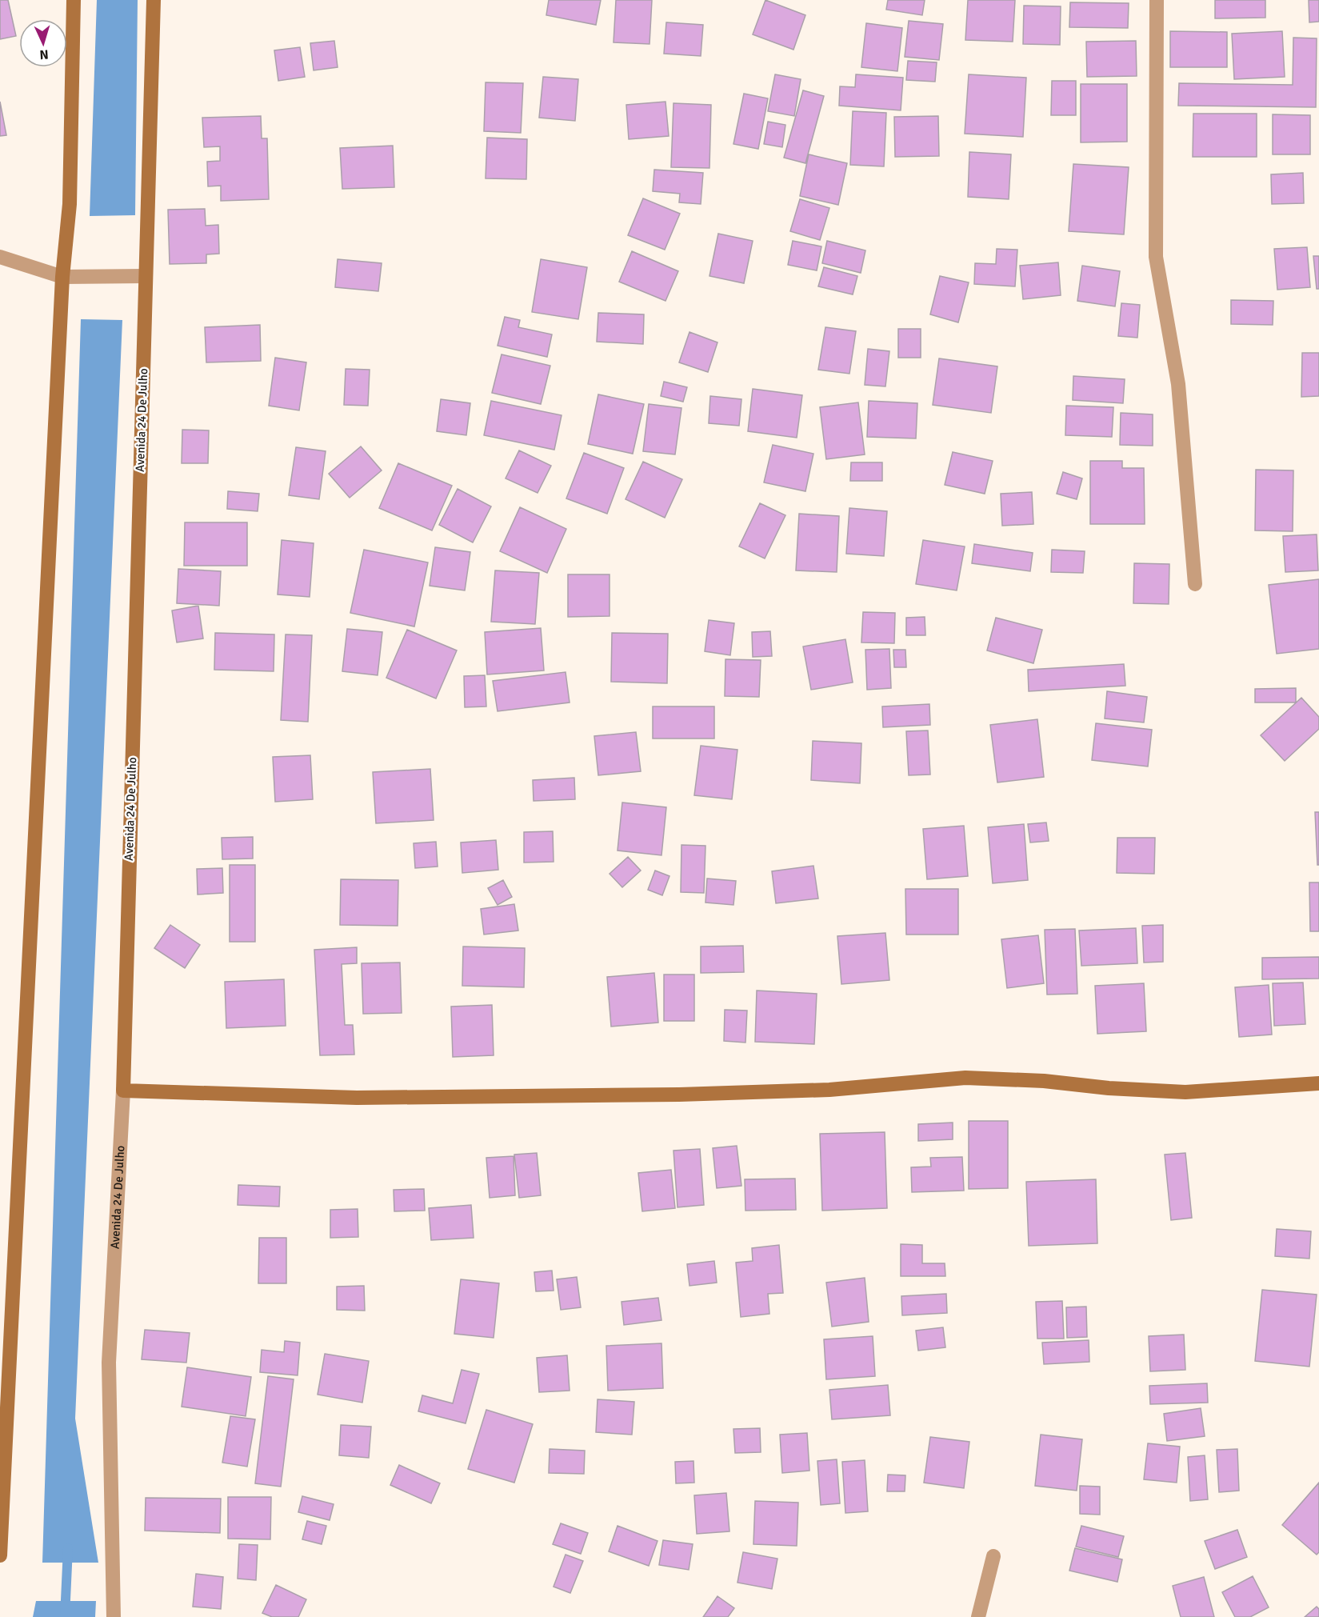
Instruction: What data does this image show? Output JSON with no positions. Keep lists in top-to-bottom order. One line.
{"streets":{"street":["Avenida 24 De Julho"]},"north":"bottom"}
